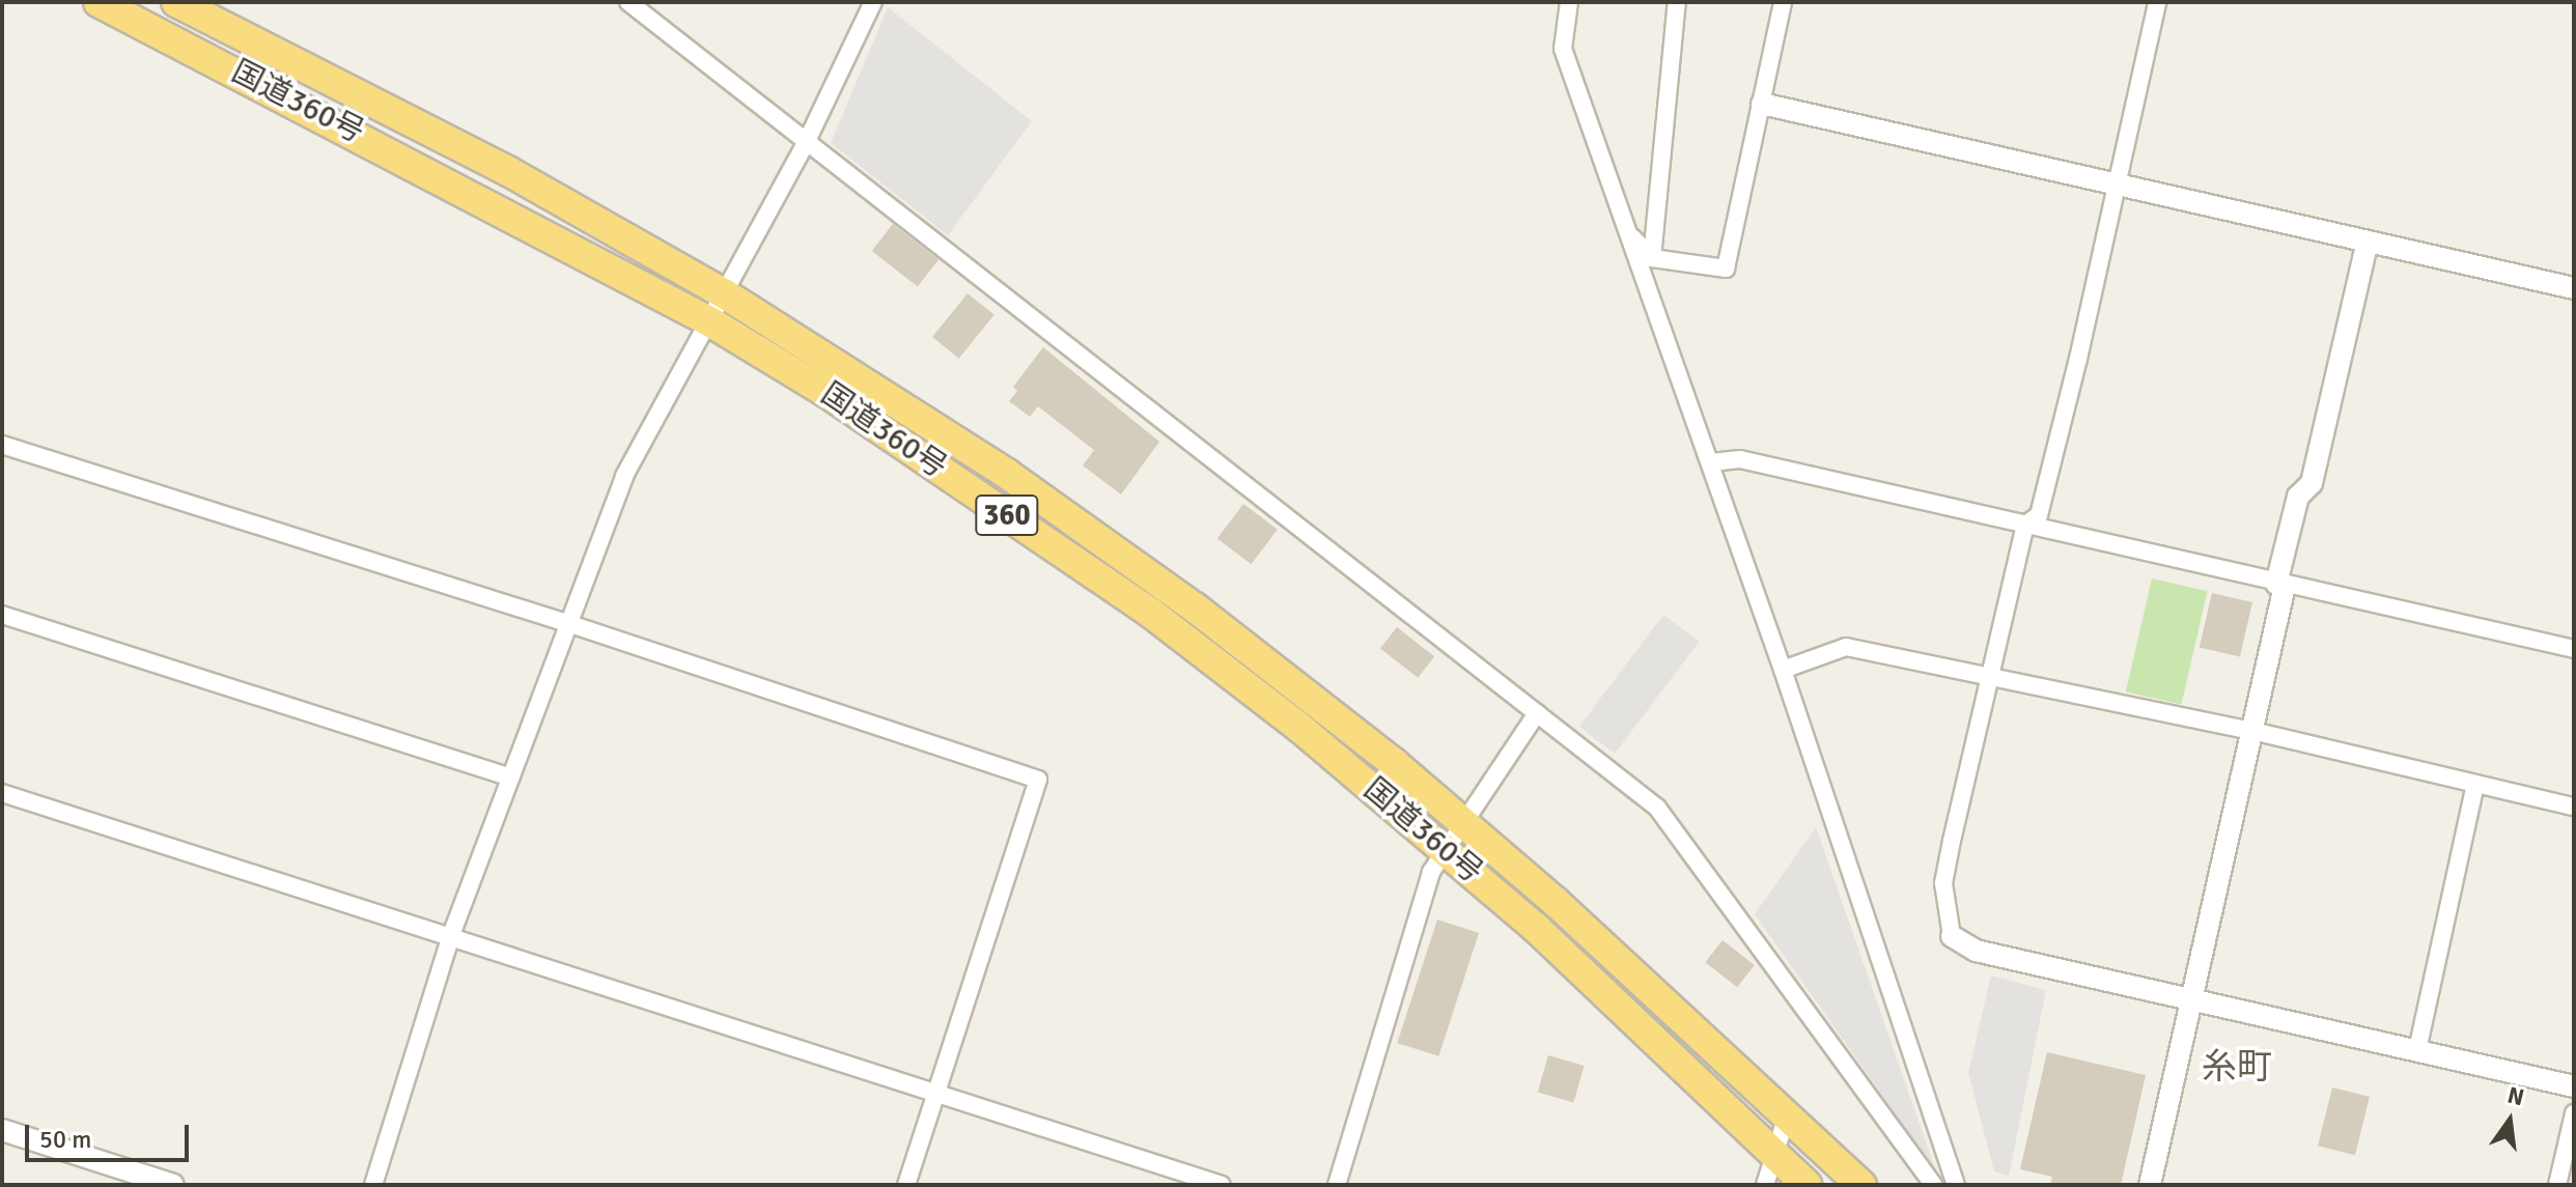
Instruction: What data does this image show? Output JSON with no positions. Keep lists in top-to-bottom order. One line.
{"streets":{"highway":["国道360号","360"]},"districts":["糸町"],"scale_bar":"50 m","north":"top"}
